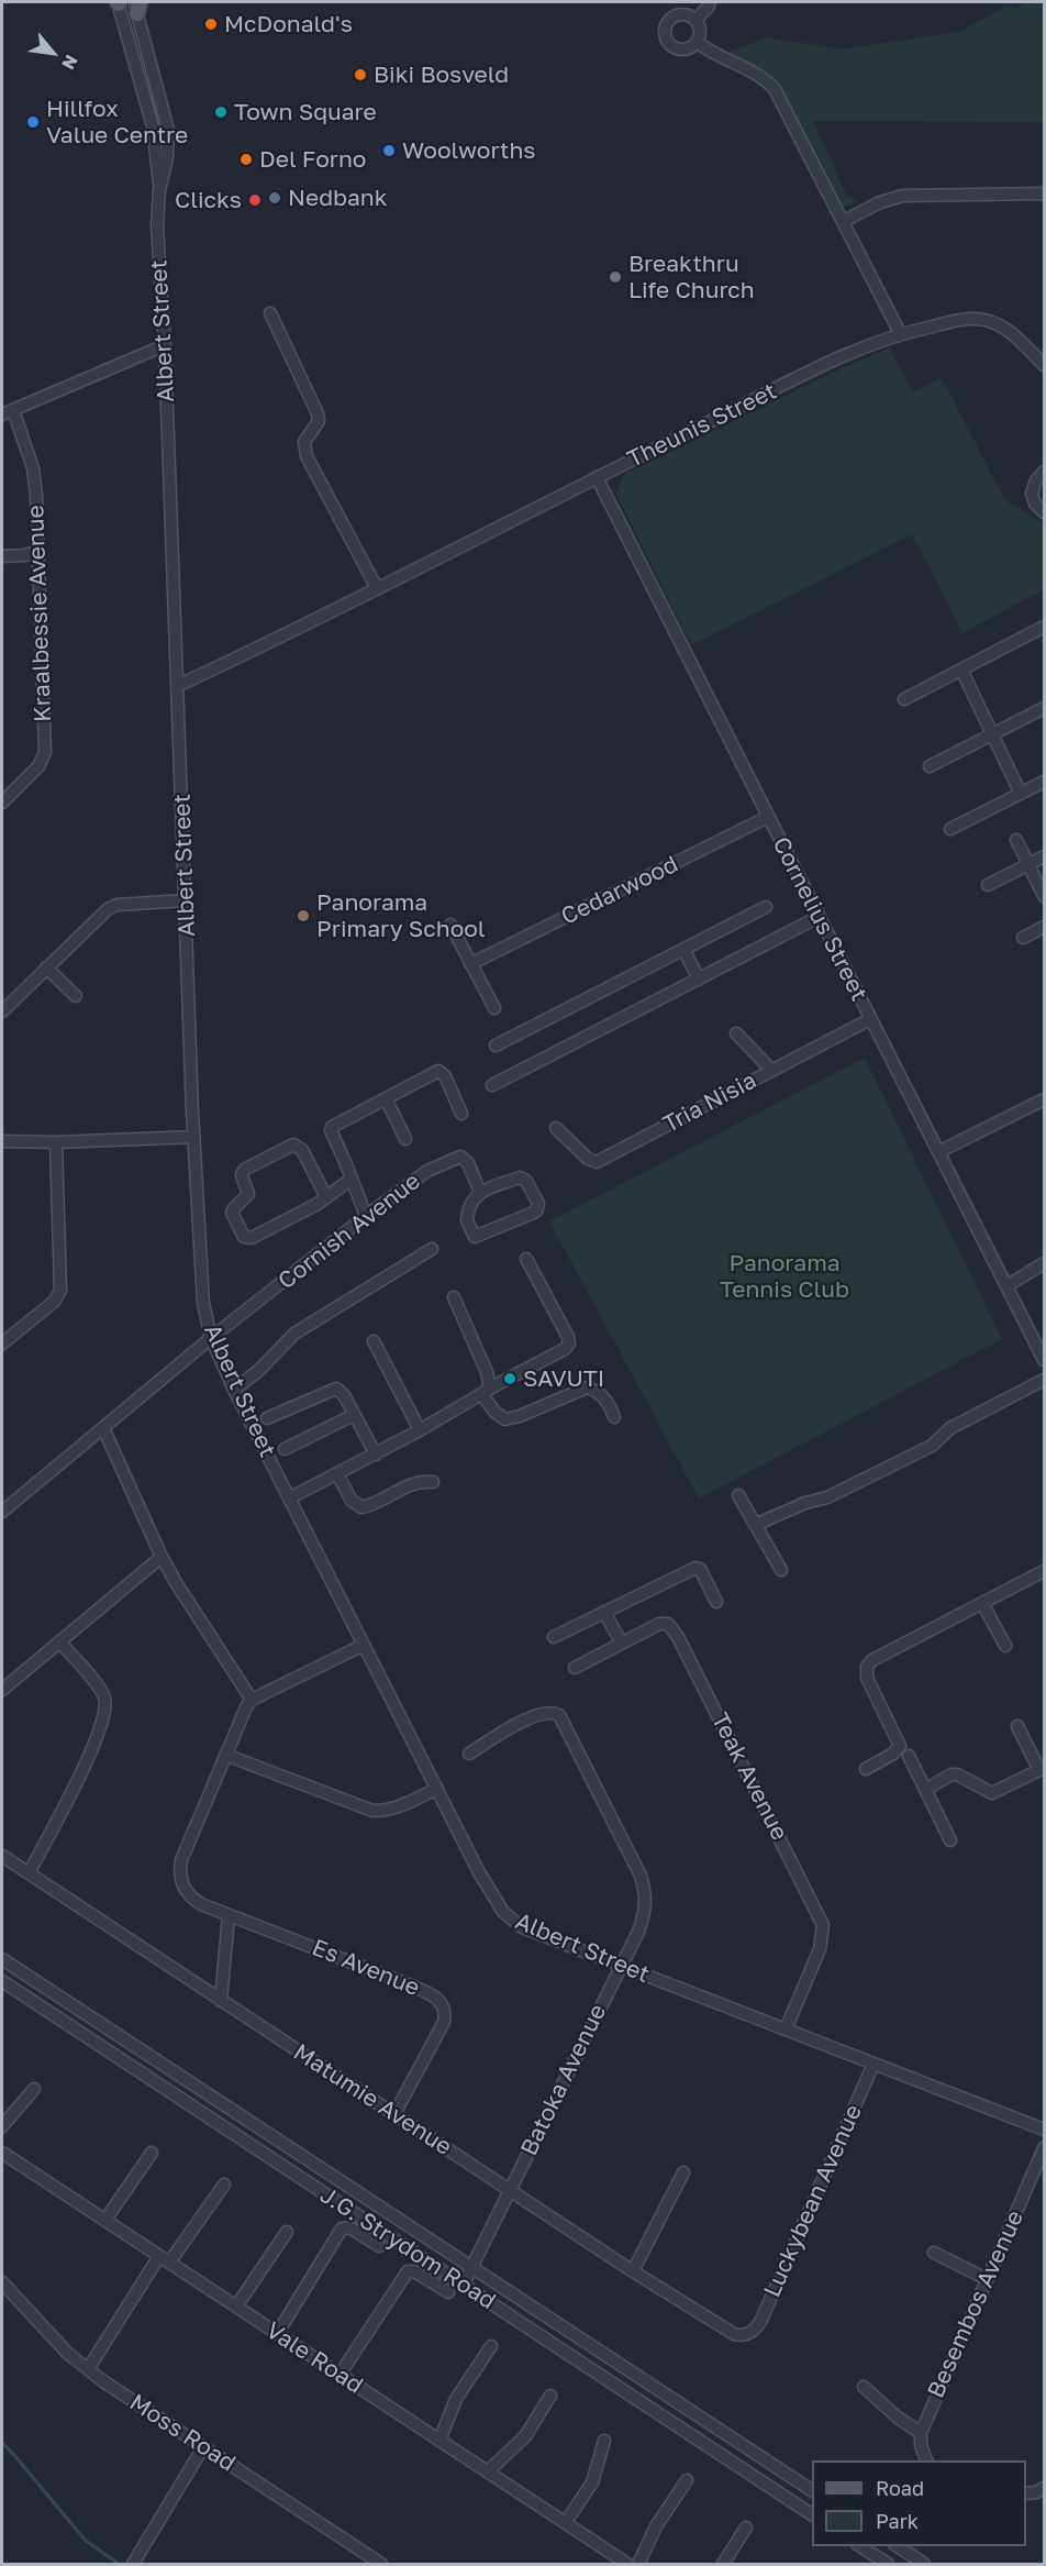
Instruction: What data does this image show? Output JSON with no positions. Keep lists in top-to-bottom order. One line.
{"streets":{"street":["Albert Street","Theunis Street","Kraalbessie Avenue","Cedarwood","Cornelius Street","Tria Nisia","Cornish Avenue","Teak Avenue","Es Avenue","Batoka Avenue","Matumie Avenue","Luckybean Avenue","J.G. Strydom Road","Besembos Avenue","Vale Road","Moss Road"]},"crossings":[["Albert Street","Theunis Street"],["Albert Street","Cornish Avenue"],["Albert Street","Teak Avenue"],["Albert Street","Batoka Avenue"],["Albert Street","Luckybean Avenue"],["Theunis Street","Cornelius Street"],["Cedarwood","Cornelius Street"],["Cornelius Street","Tria Nisia"],["Es Avenue","Matumie Avenue"],["Batoka Avenue","Matumie Avenue"],["Batoka Avenue","J.G. Strydom Road"],["Matumie Avenue","Luckybean Avenue"]],"parks":["Panorama Tennis Club"],"places":["McDonald's","Biki Bosveld","Town Square","Hillfox Value Centre","Woolworths","Del Forno","Nedbank","Clicks","Breakthru Life Church","Panorama Primary School","SAVUTI"],"legend":["Road","Park"],"north":"bottom right"}
